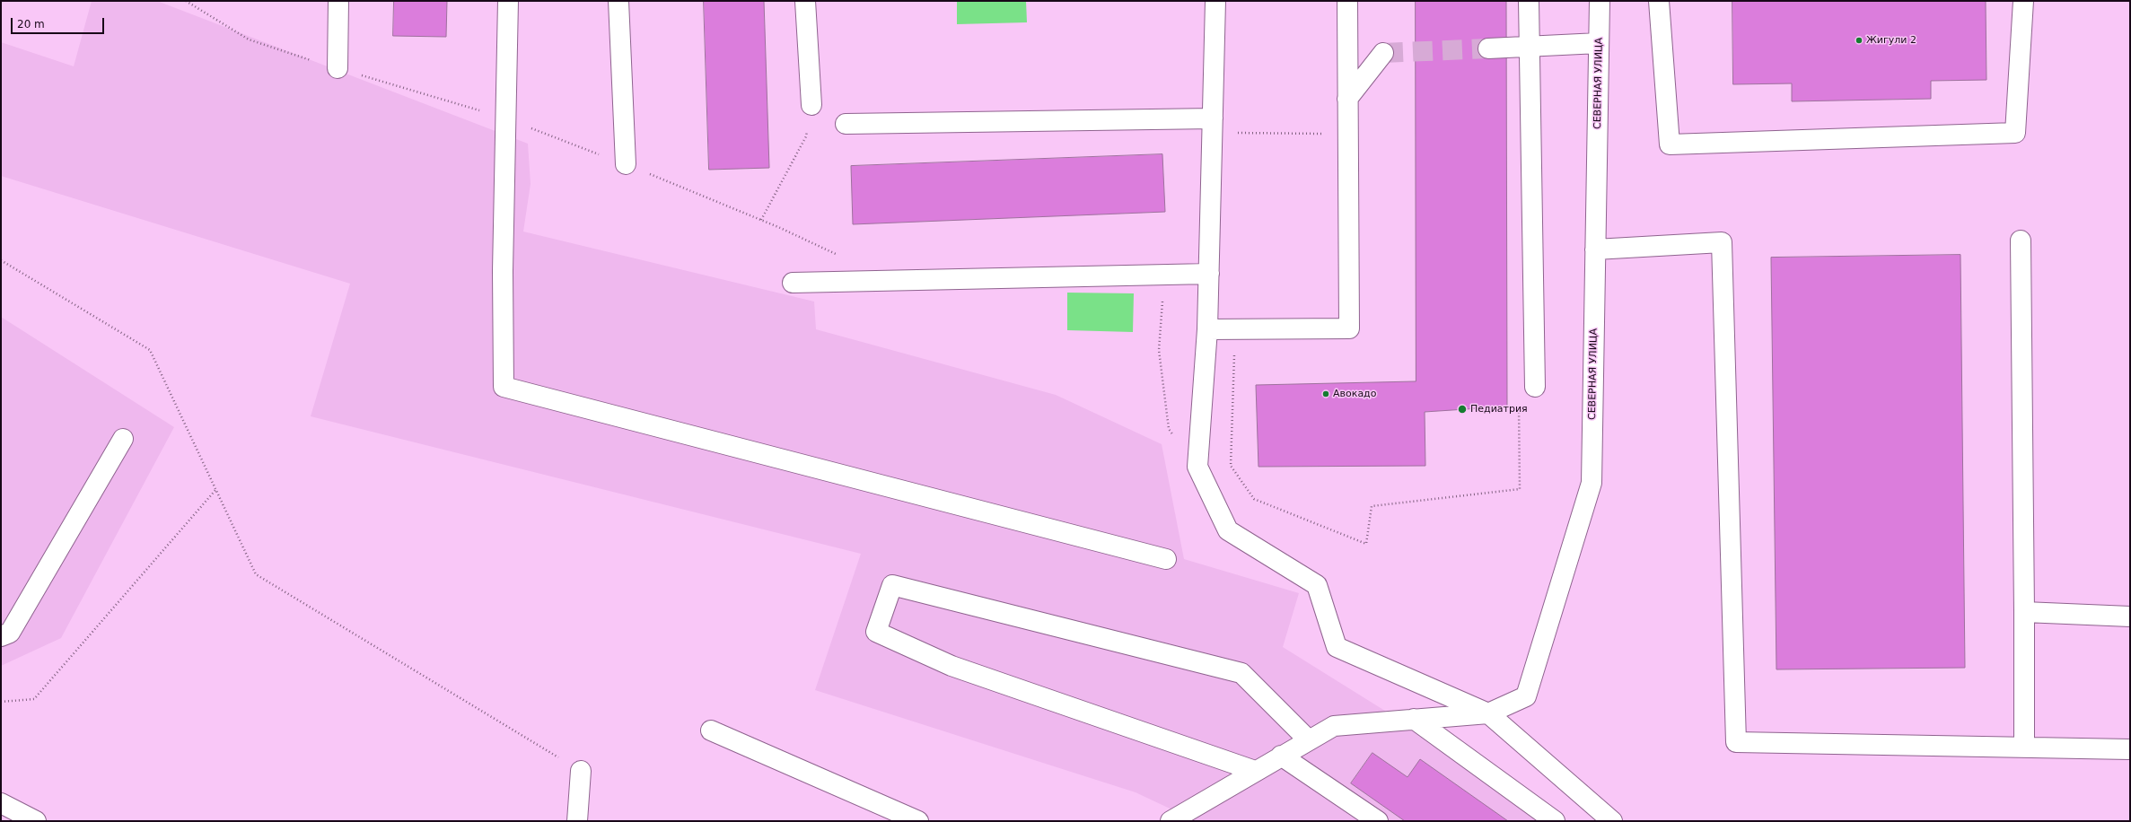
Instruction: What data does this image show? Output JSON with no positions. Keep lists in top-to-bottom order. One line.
{"streets":{"street":["СЕВЕРНАЯ УЛИЦА"]},"places":["Жигули 2","Авокадо","Педиатрия"],"scale_bar":"20 m"}
